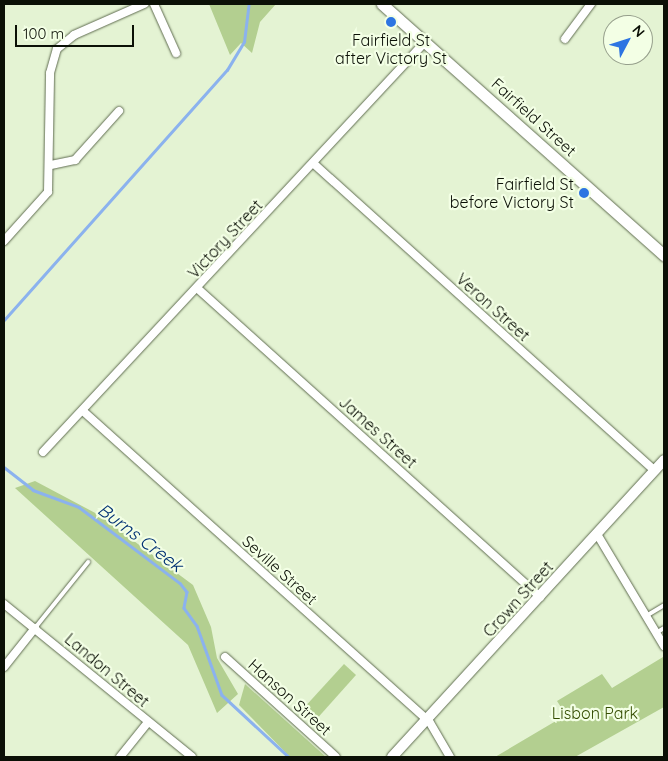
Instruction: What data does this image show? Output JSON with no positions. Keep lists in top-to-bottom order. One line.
{"streets":{"main road":["Fairfield Street"],"street":["Victory Street","Veron Street","James Street","Seville Street","Crown Street","Landon Street","Hanson Street"]},"crossings":[["Fairfield Street","Victory Street"],["Victory Street","Veron Street"],["Victory Street","James Street"],["Victory Street","Seville Street"],["Veron Street","Crown Street"],["James Street","Crown Street"],["Seville Street","Crown Street"]],"water":["Burns Creek"],"parks":["Lisbon Park"],"places":["Fairfield St after Victory St","Fairfield St before Victory St"],"scale_bar":"100 m","north":"top right"}
